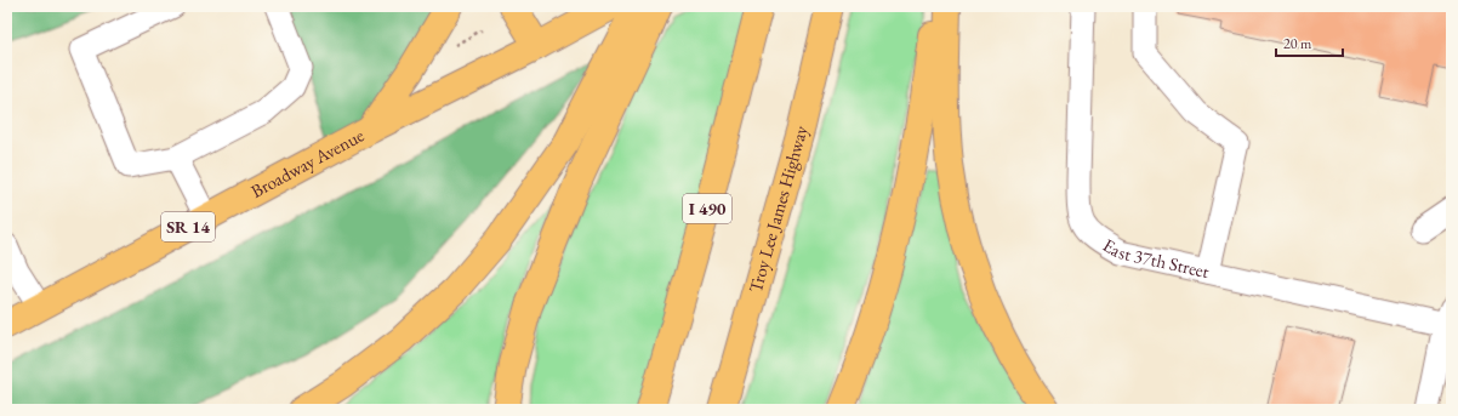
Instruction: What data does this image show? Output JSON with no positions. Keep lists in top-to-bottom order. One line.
{"streets":{"main road":["Broadway Avenue","I 490","Troy Lee James Highway","SR 14"],"street":["East 37th Street"]},"scale_bar":"20 m"}
